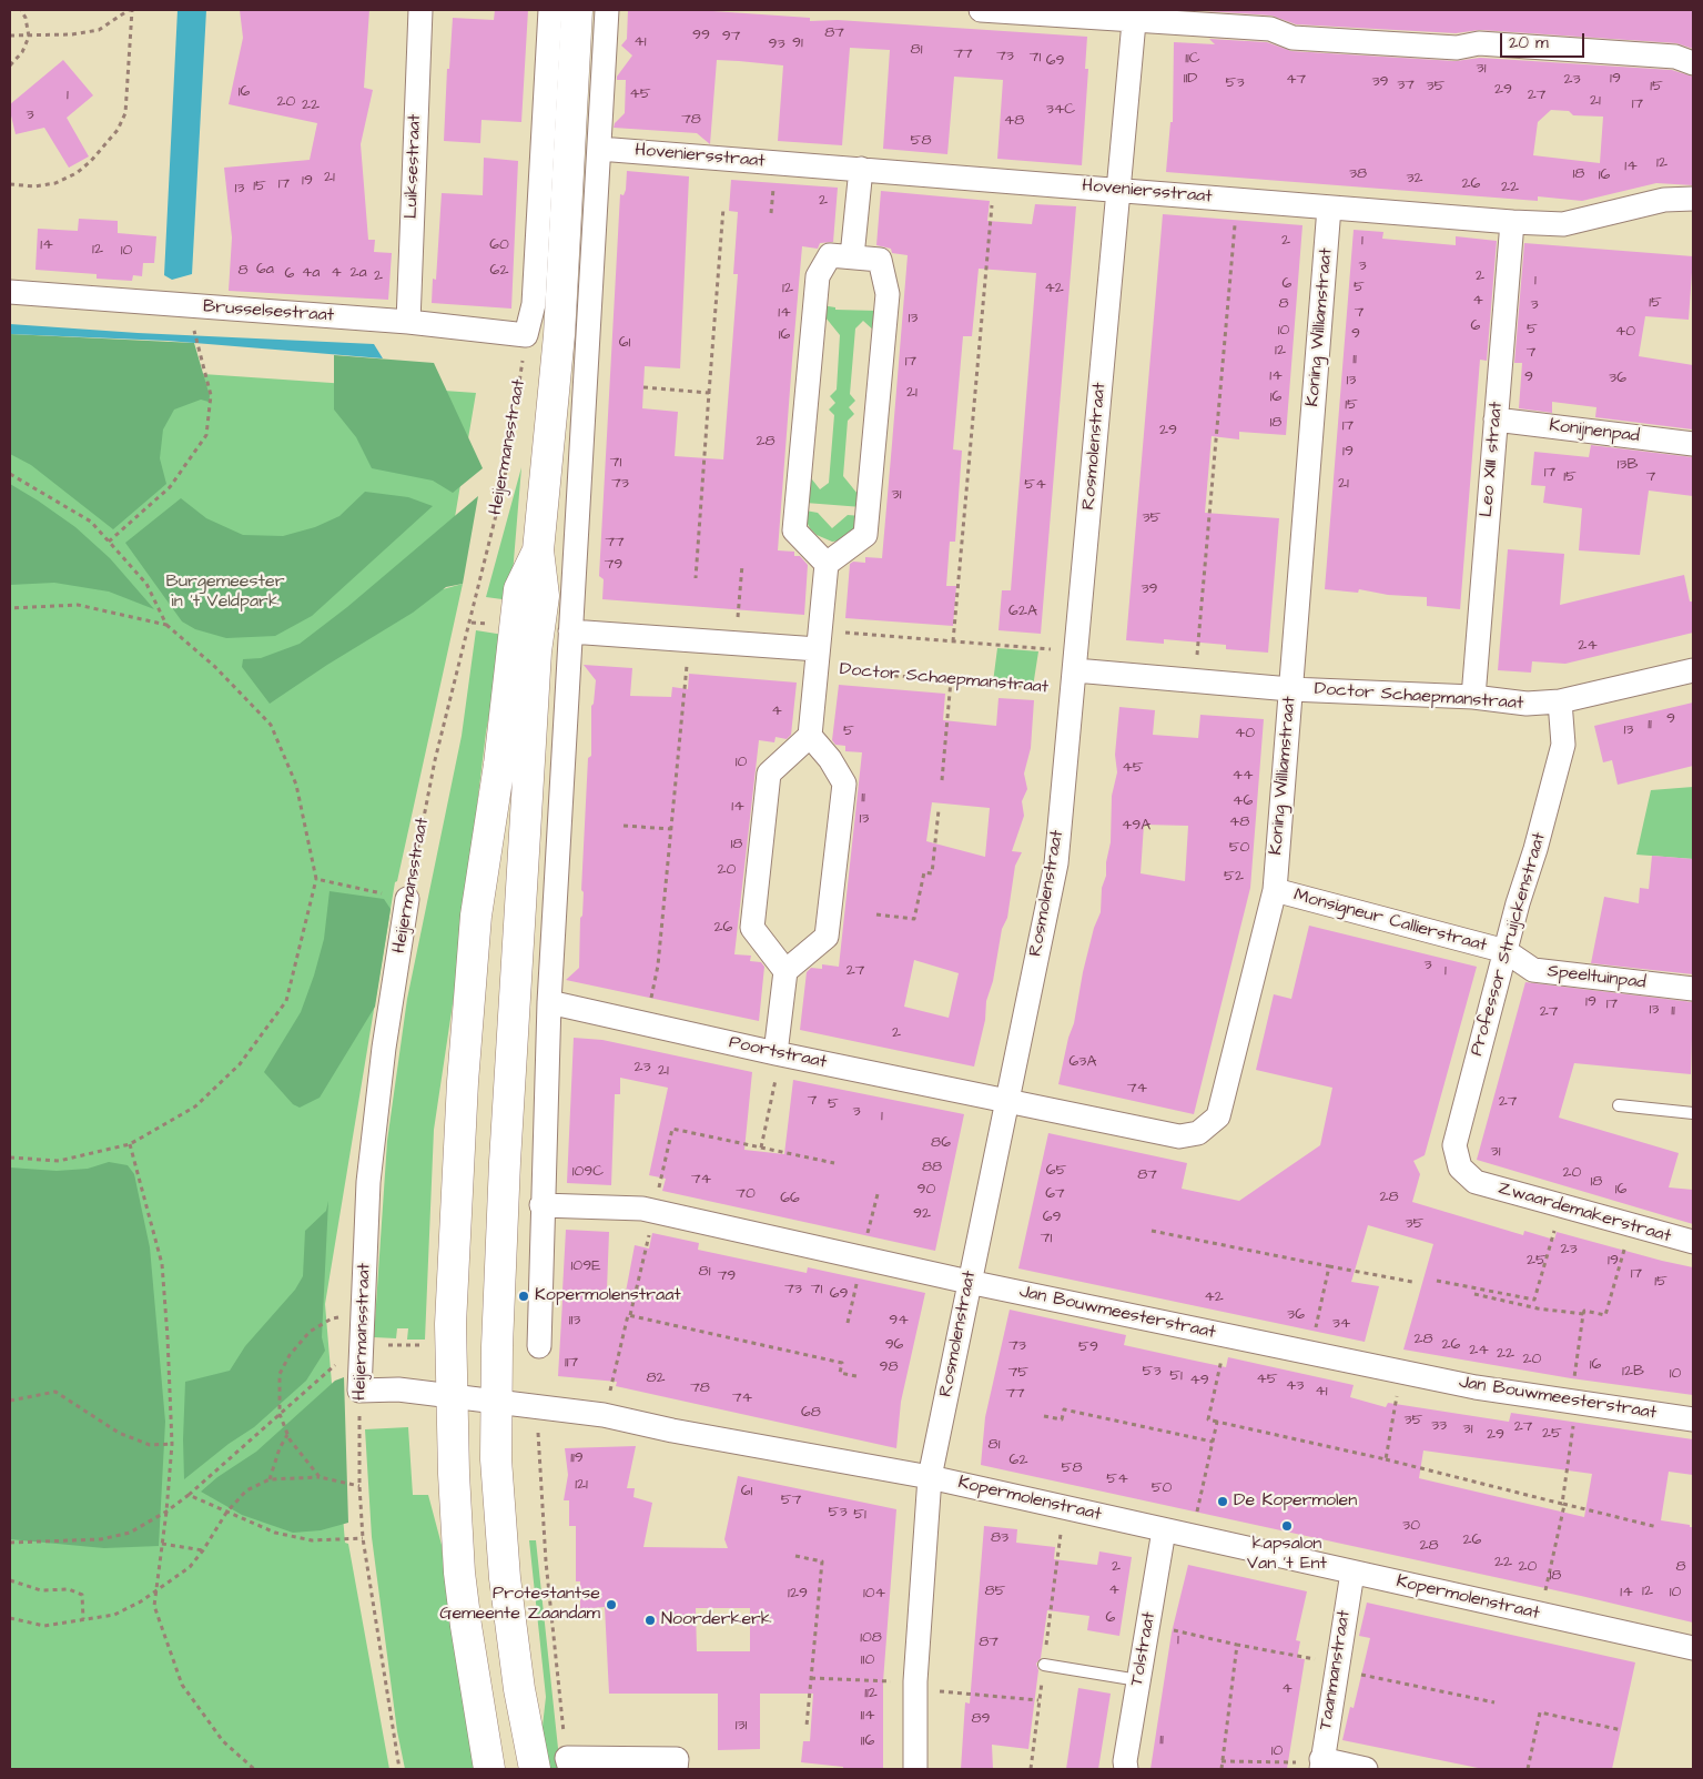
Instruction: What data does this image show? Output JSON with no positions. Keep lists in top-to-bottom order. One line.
{"streets":{"main road":["Heijermansstraat"],"street":["Hoveniersstraat","Luiksestraat","Brusselsestraat","Koning Williamstraat","Konijnenpad","Rosmolenstraat","Leo XIII straat","Doctor Schaepmanstraat","Monsigneur Callierstraat","Professor Struijckenstraat","Speeltuinpad","Poortstraat","Zwaardemakerstraat","Jan Bouwmeesterstraat","Kopermolenstraat","Tolstraat","Taanmanstraat"]},"crossings":[["Hoveniersstraat","Koning Williamstraat"],["Hoveniersstraat","Rosmolenstraat"],["Hoveniersstraat","Leo XIII straat"],["Luiksestraat","Brusselsestraat"],["Brusselsestraat","Heijermansstraat"],["Koning Williamstraat","Rosmolenstraat"],["Koning Williamstraat","Doctor Schaepmanstraat"],["Koning Williamstraat","Monsigneur Callierstraat"],["Koning Williamstraat","Poortstraat"],["Konijnenpad","Leo XIII straat"],["Rosmolenstraat","Doctor Schaepmanstraat"],["Rosmolenstraat","Poortstraat"],["Rosmolenstraat","Jan Bouwmeesterstraat"],["Rosmolenstraat","Kopermolenstraat"],["Heijermansstraat","Kopermolenstraat"],["Leo XIII straat","Doctor Schaepmanstraat"],["Doctor Schaepmanstraat","Professor Struijckenstraat"],["Monsigneur Callierstraat","Professor Struijckenstraat"],["Monsigneur Callierstraat","Speeltuinpad"],["Professor Struijckenstraat","Speeltuinpad"],["Professor Struijckenstraat","Zwaardemakerstraat"],["Kopermolenstraat","Tolstraat"],["Kopermolenstraat","Taanmanstraat"]],"parks":["Burgemeester in 't Veldpark"],"places":["Kopermolenstraat","De Kopermolen","kapsalon Van 't Ent","Protestantse Gemeente Zaandam","Noorderkerk"],"house_numbers":["87","99","97","41","91","93","81","77","73","71","11C","69","31","11D","19","47","23","39","53","37","35","15","29","16","45","1","27","21","20","17","22","34C","3","78","48","58","12","14","38","18","16","21","32","19","17","26","15","22","13","2","2","1","14","60","12","10","3","6a","8","62","4a","4","2a","6","2","2","1","6","5","12","42","4","15","8","3","14","7","13","6","5","10","40","9","16","61","12","7","11","17","14","9","36","13","21","16","15","18","17","29","28","19","71","13B","17","15","7","73","21","54","31","35","77","79","39","62A","24","4","9","11","13","5","40","10","45","44","11","46","14","13","48","49A","18","50","20","52","26","3","27","1","19","17","13","11","27","2","63A","23","21","74","7","27","5","3","1","86","31","88","65","109C","20","87","74","18","90","16","70","67","28","66","92","69","35","71","23","25","19","109E","81","17","79","15","73","71","69","42","36","113","94","34","28","96","26","73","59","24","22","20","117","16","98","53","12B","75","10","51","82","45","49","43","78","41","77","74","68","35","33","27","31","25","29","81","119","62","58","54","121","50","61","57","53","51","30","83","26","28","22","2","20","8","18","4","85","12","14","10","129","104","6","108","1","87","110","4","112","114","89","131","11","116","10"],"scale_bar":"20 m"}
